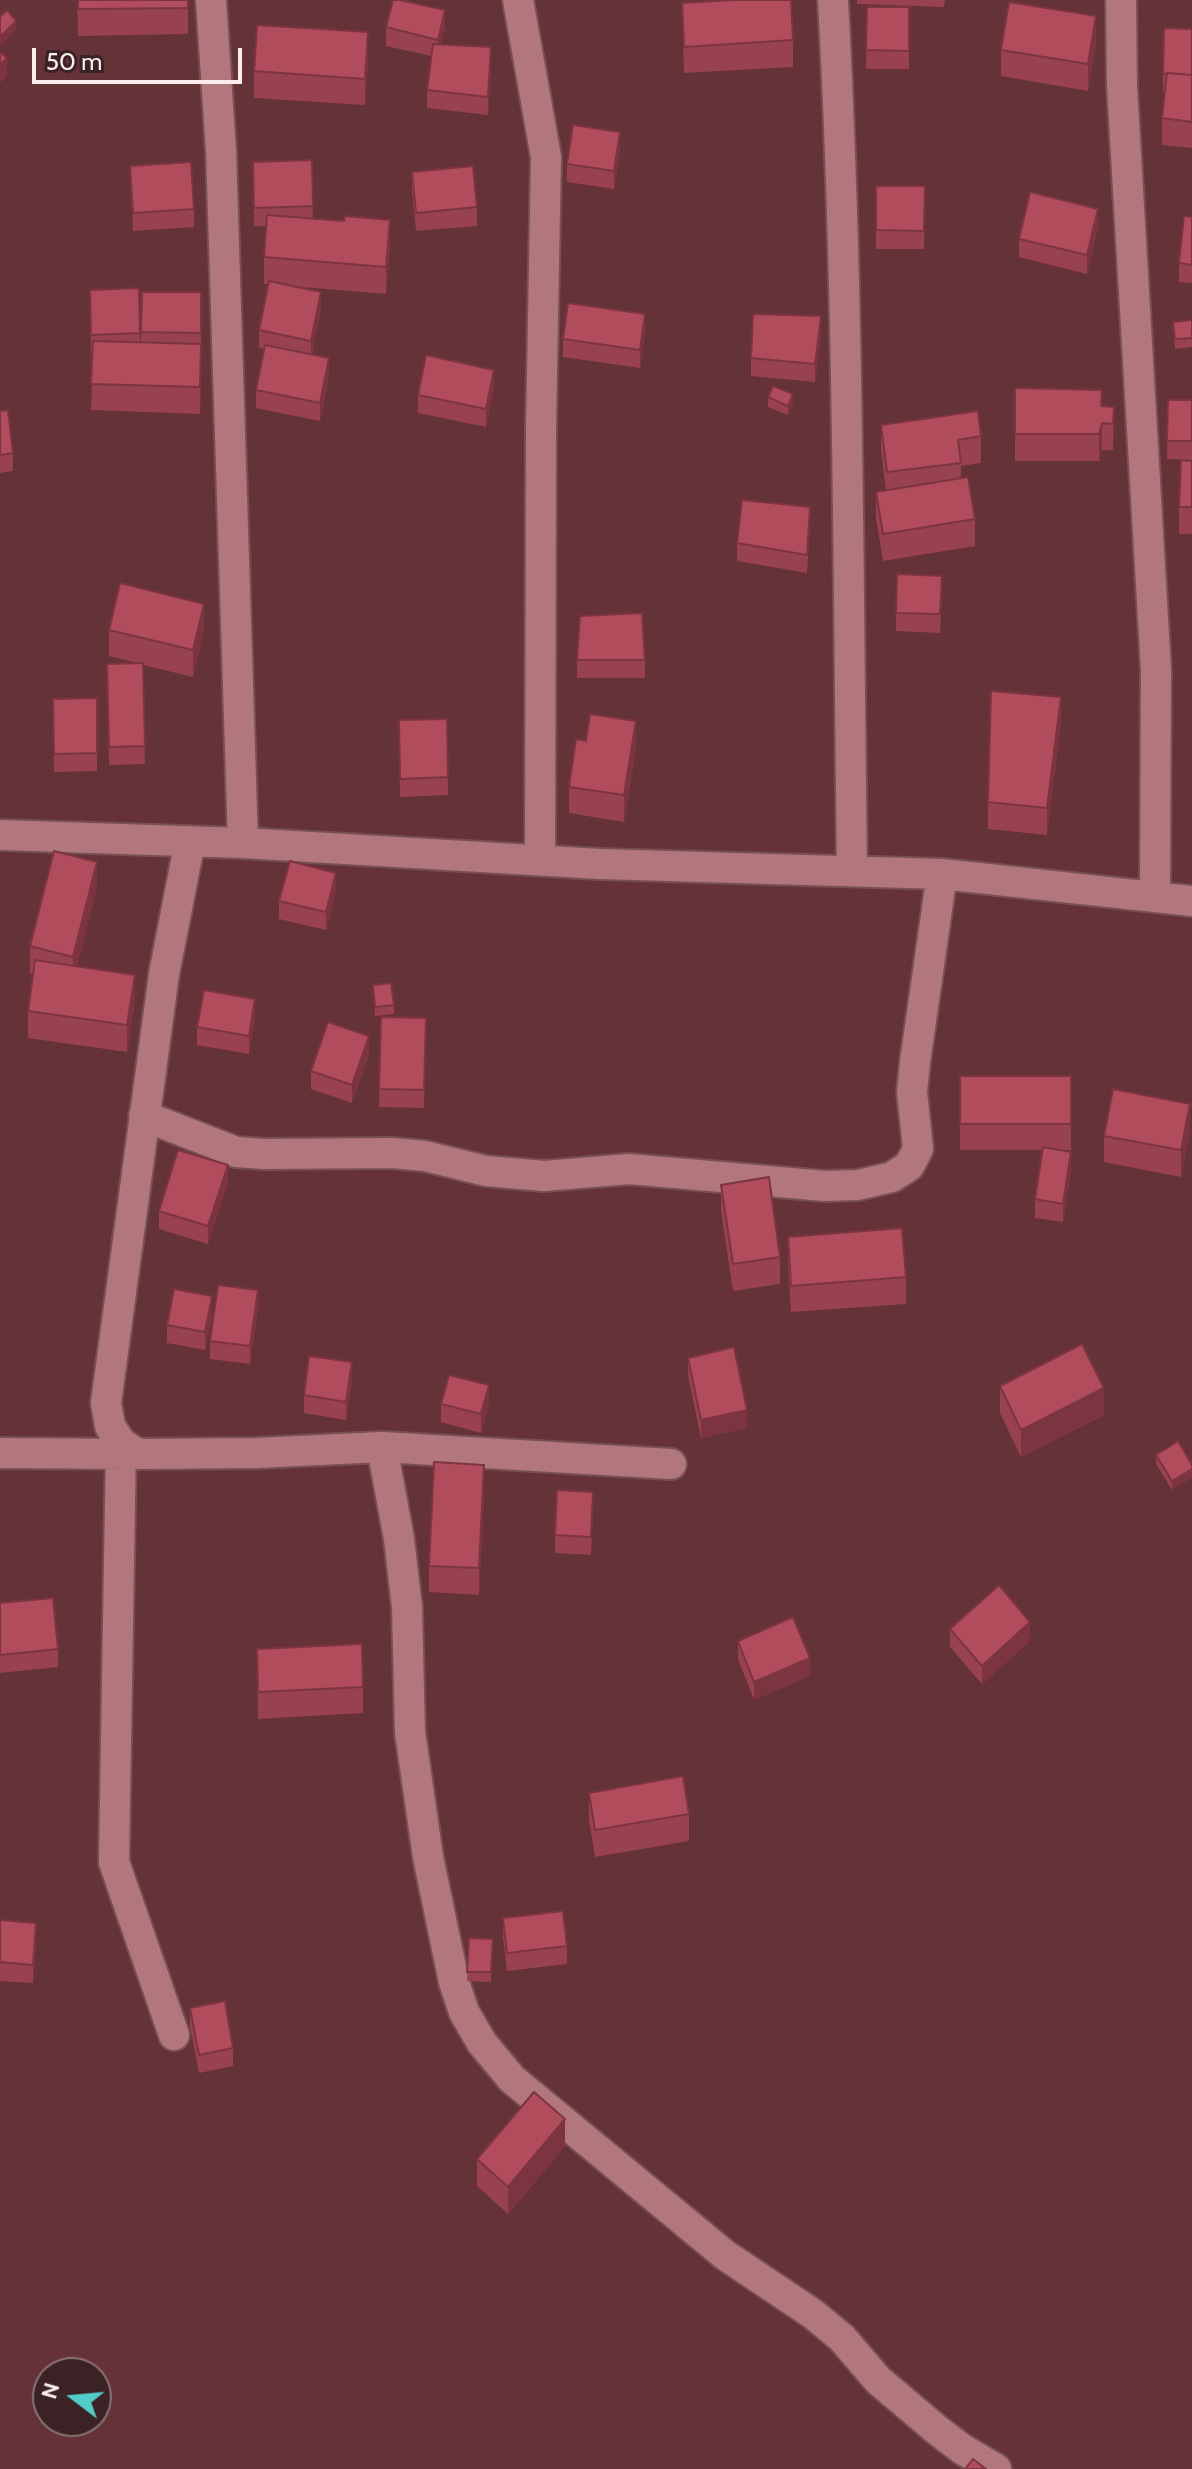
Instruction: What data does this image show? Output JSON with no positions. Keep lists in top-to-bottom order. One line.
{"scale_bar":"50 m","north":"left"}
